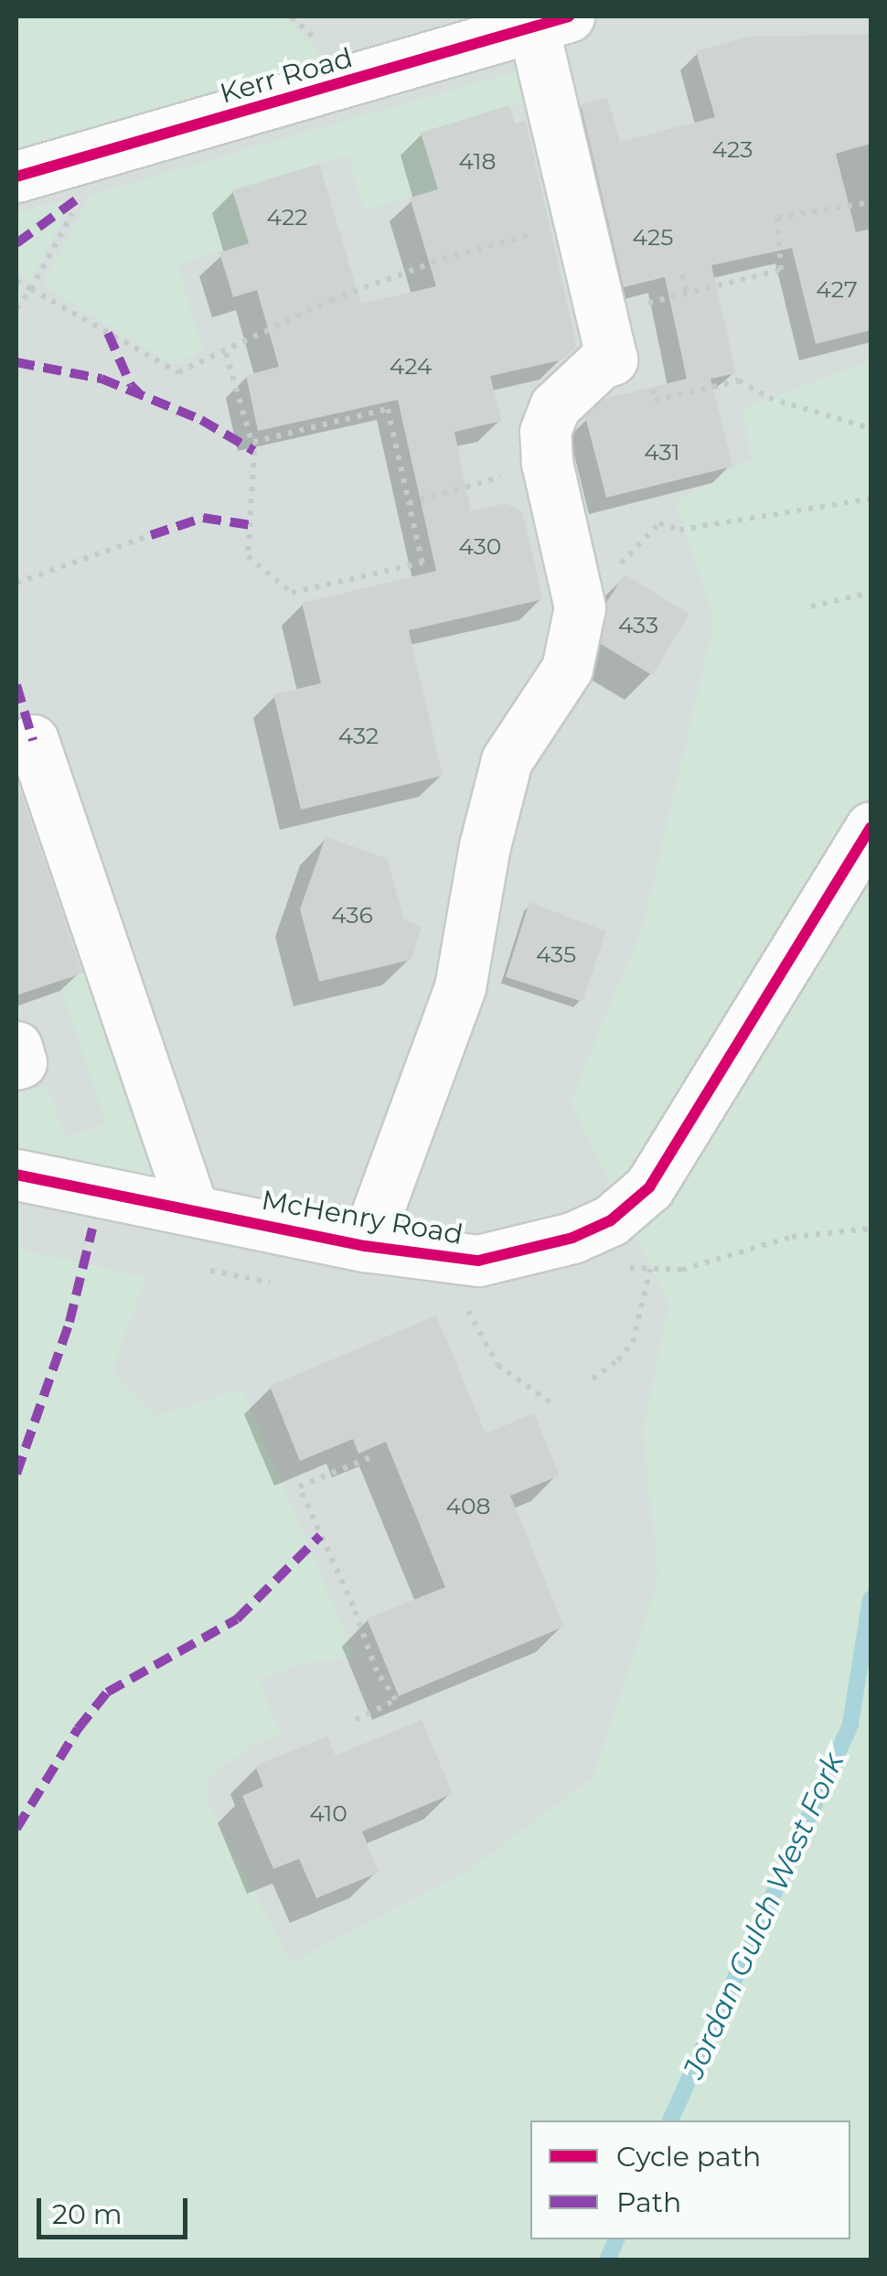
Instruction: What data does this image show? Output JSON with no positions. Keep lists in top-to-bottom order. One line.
{"streets":{"lane":["Kerr Road","McHenry Road"]},"water":["Jordan Gulch West Fork"],"house_numbers":["423","418","422","425","427","424","431","430","433","432","436","435","408","410"],"legend":["Cycle path","Path"],"scale_bar":"20 m"}
